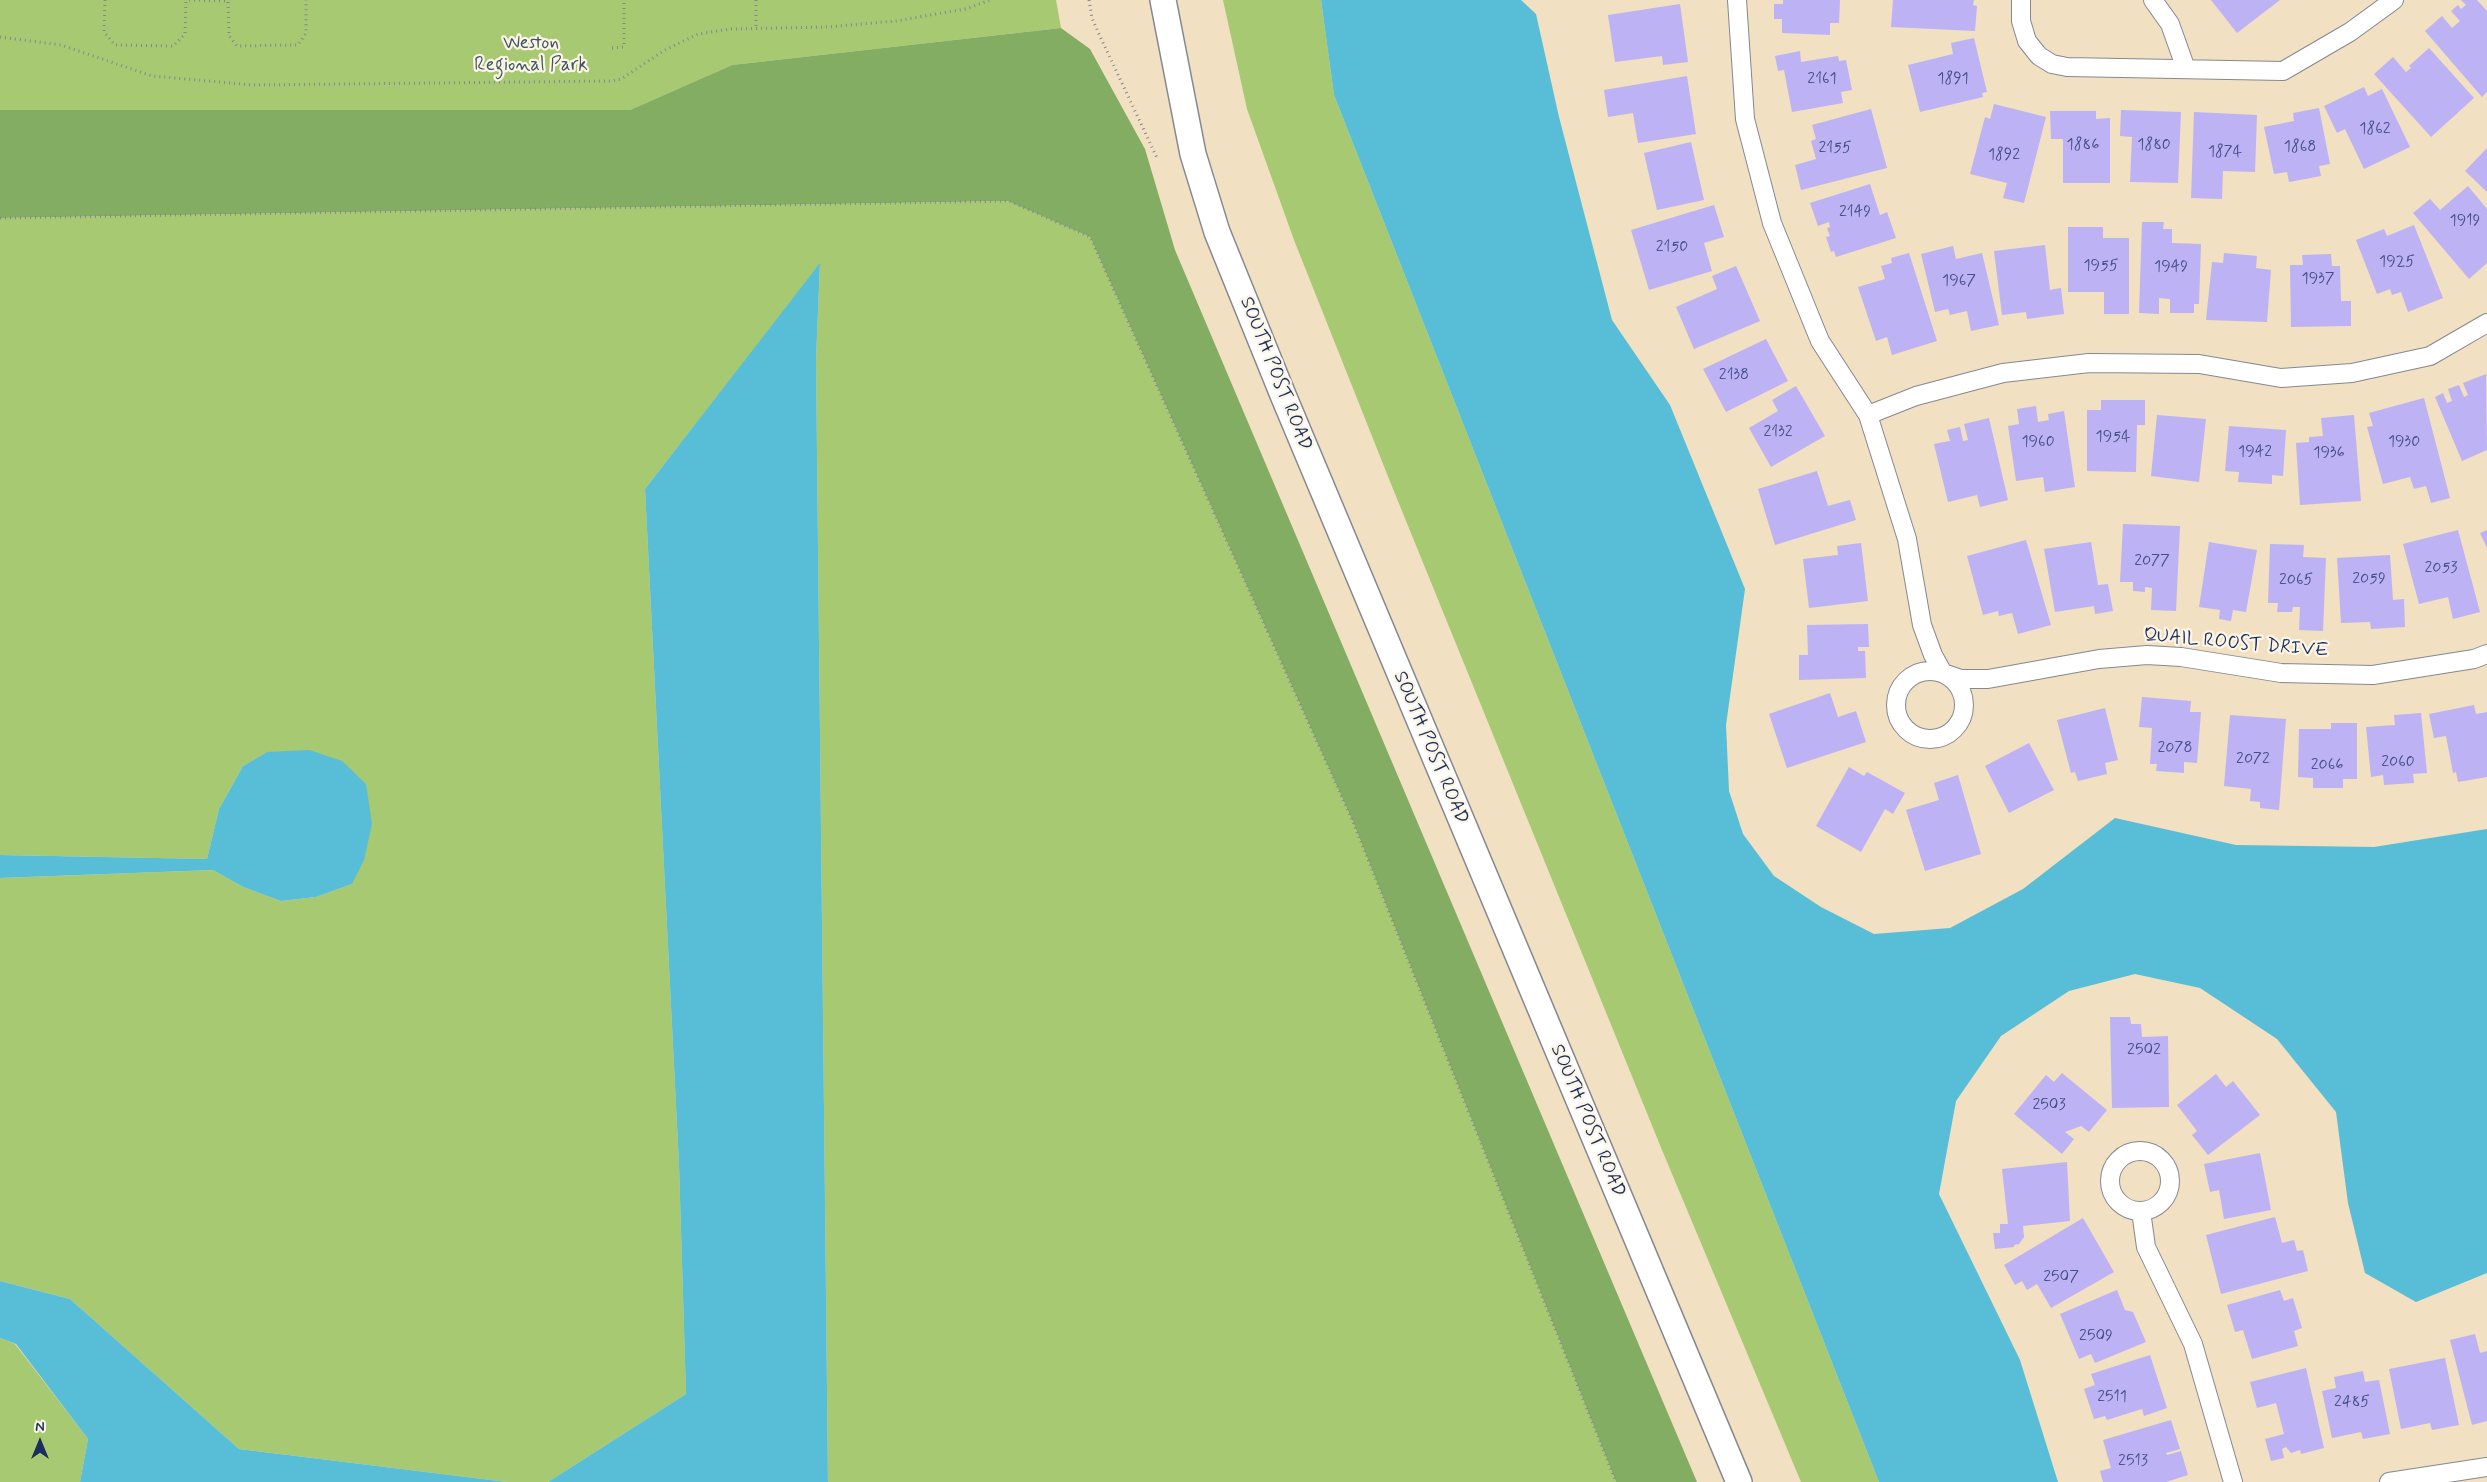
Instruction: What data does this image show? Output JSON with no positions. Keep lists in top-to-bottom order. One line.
{"streets":{"street":["SOUTH POST ROAD","QUAIL ROOST DRIVE"]},"parks":["Weston Regional Park"],"house_numbers":["2161","1891","1862","1886","1880","1868","2155","1874","1892","2149","1919","2150","1925","1955","1949","1937","1967","2138","2132","1954","1960","1930","1942","1936","2077","2053","2059","2065","2078","2072","2060","2066","2502","2503","2507","2509","2511","2485","2513"],"north":"top"}
